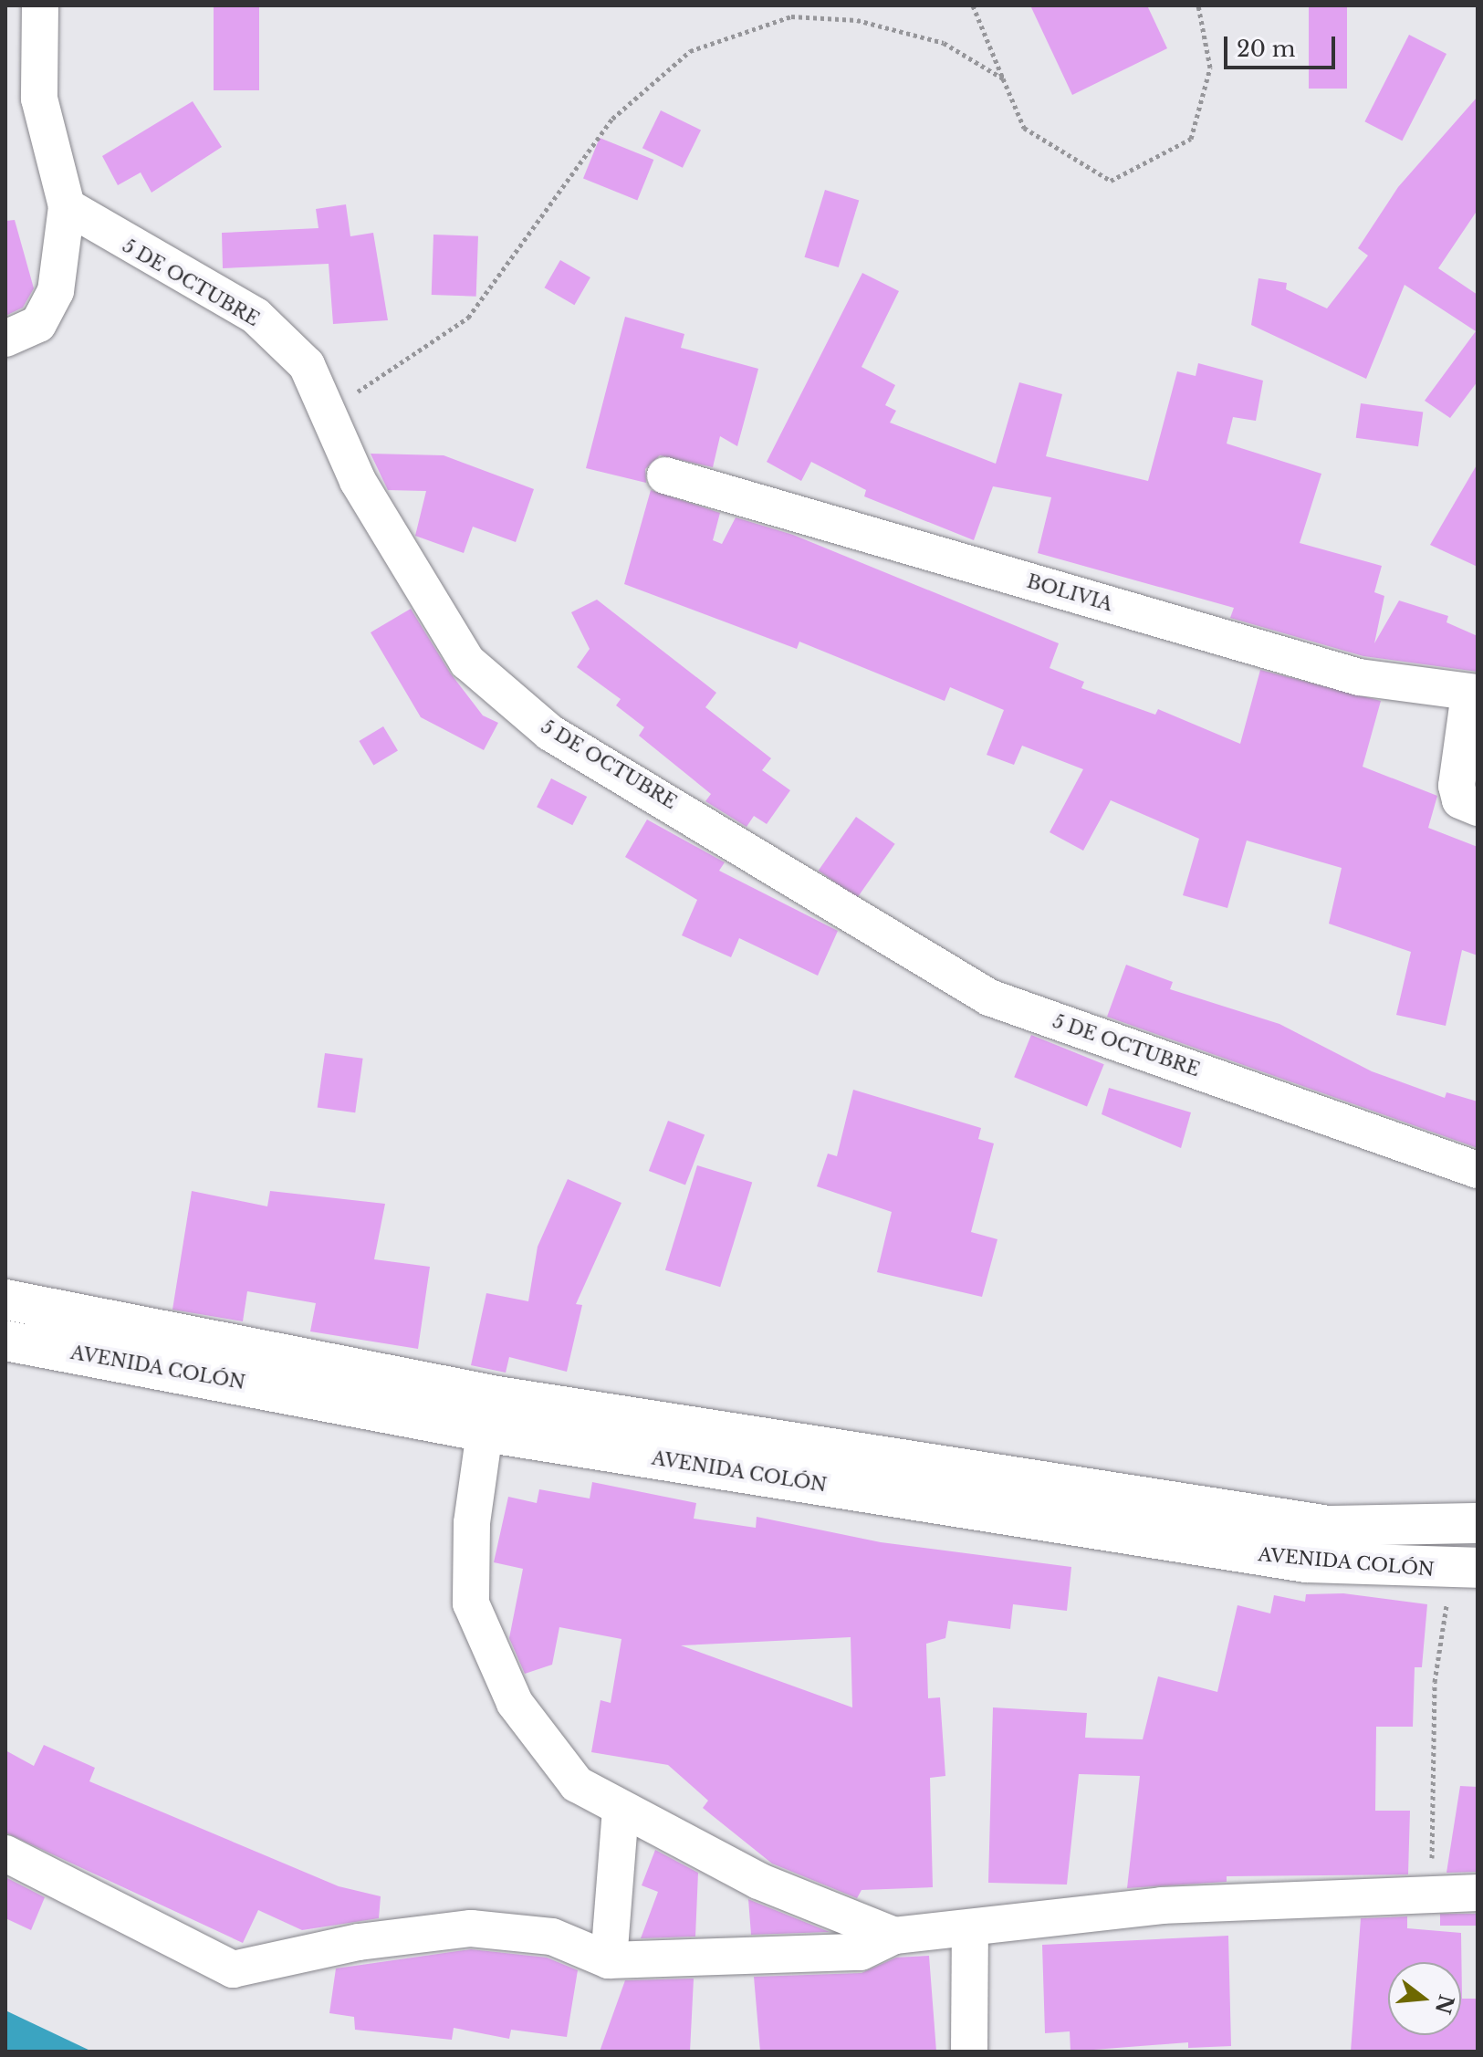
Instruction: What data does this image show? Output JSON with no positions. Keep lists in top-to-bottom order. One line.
{"streets":{"main road":["AVENIDA COLÓN"],"street":["5 DE OCTUBRE","BOLIVIA"]},"scale_bar":"20 m","north":"right"}
